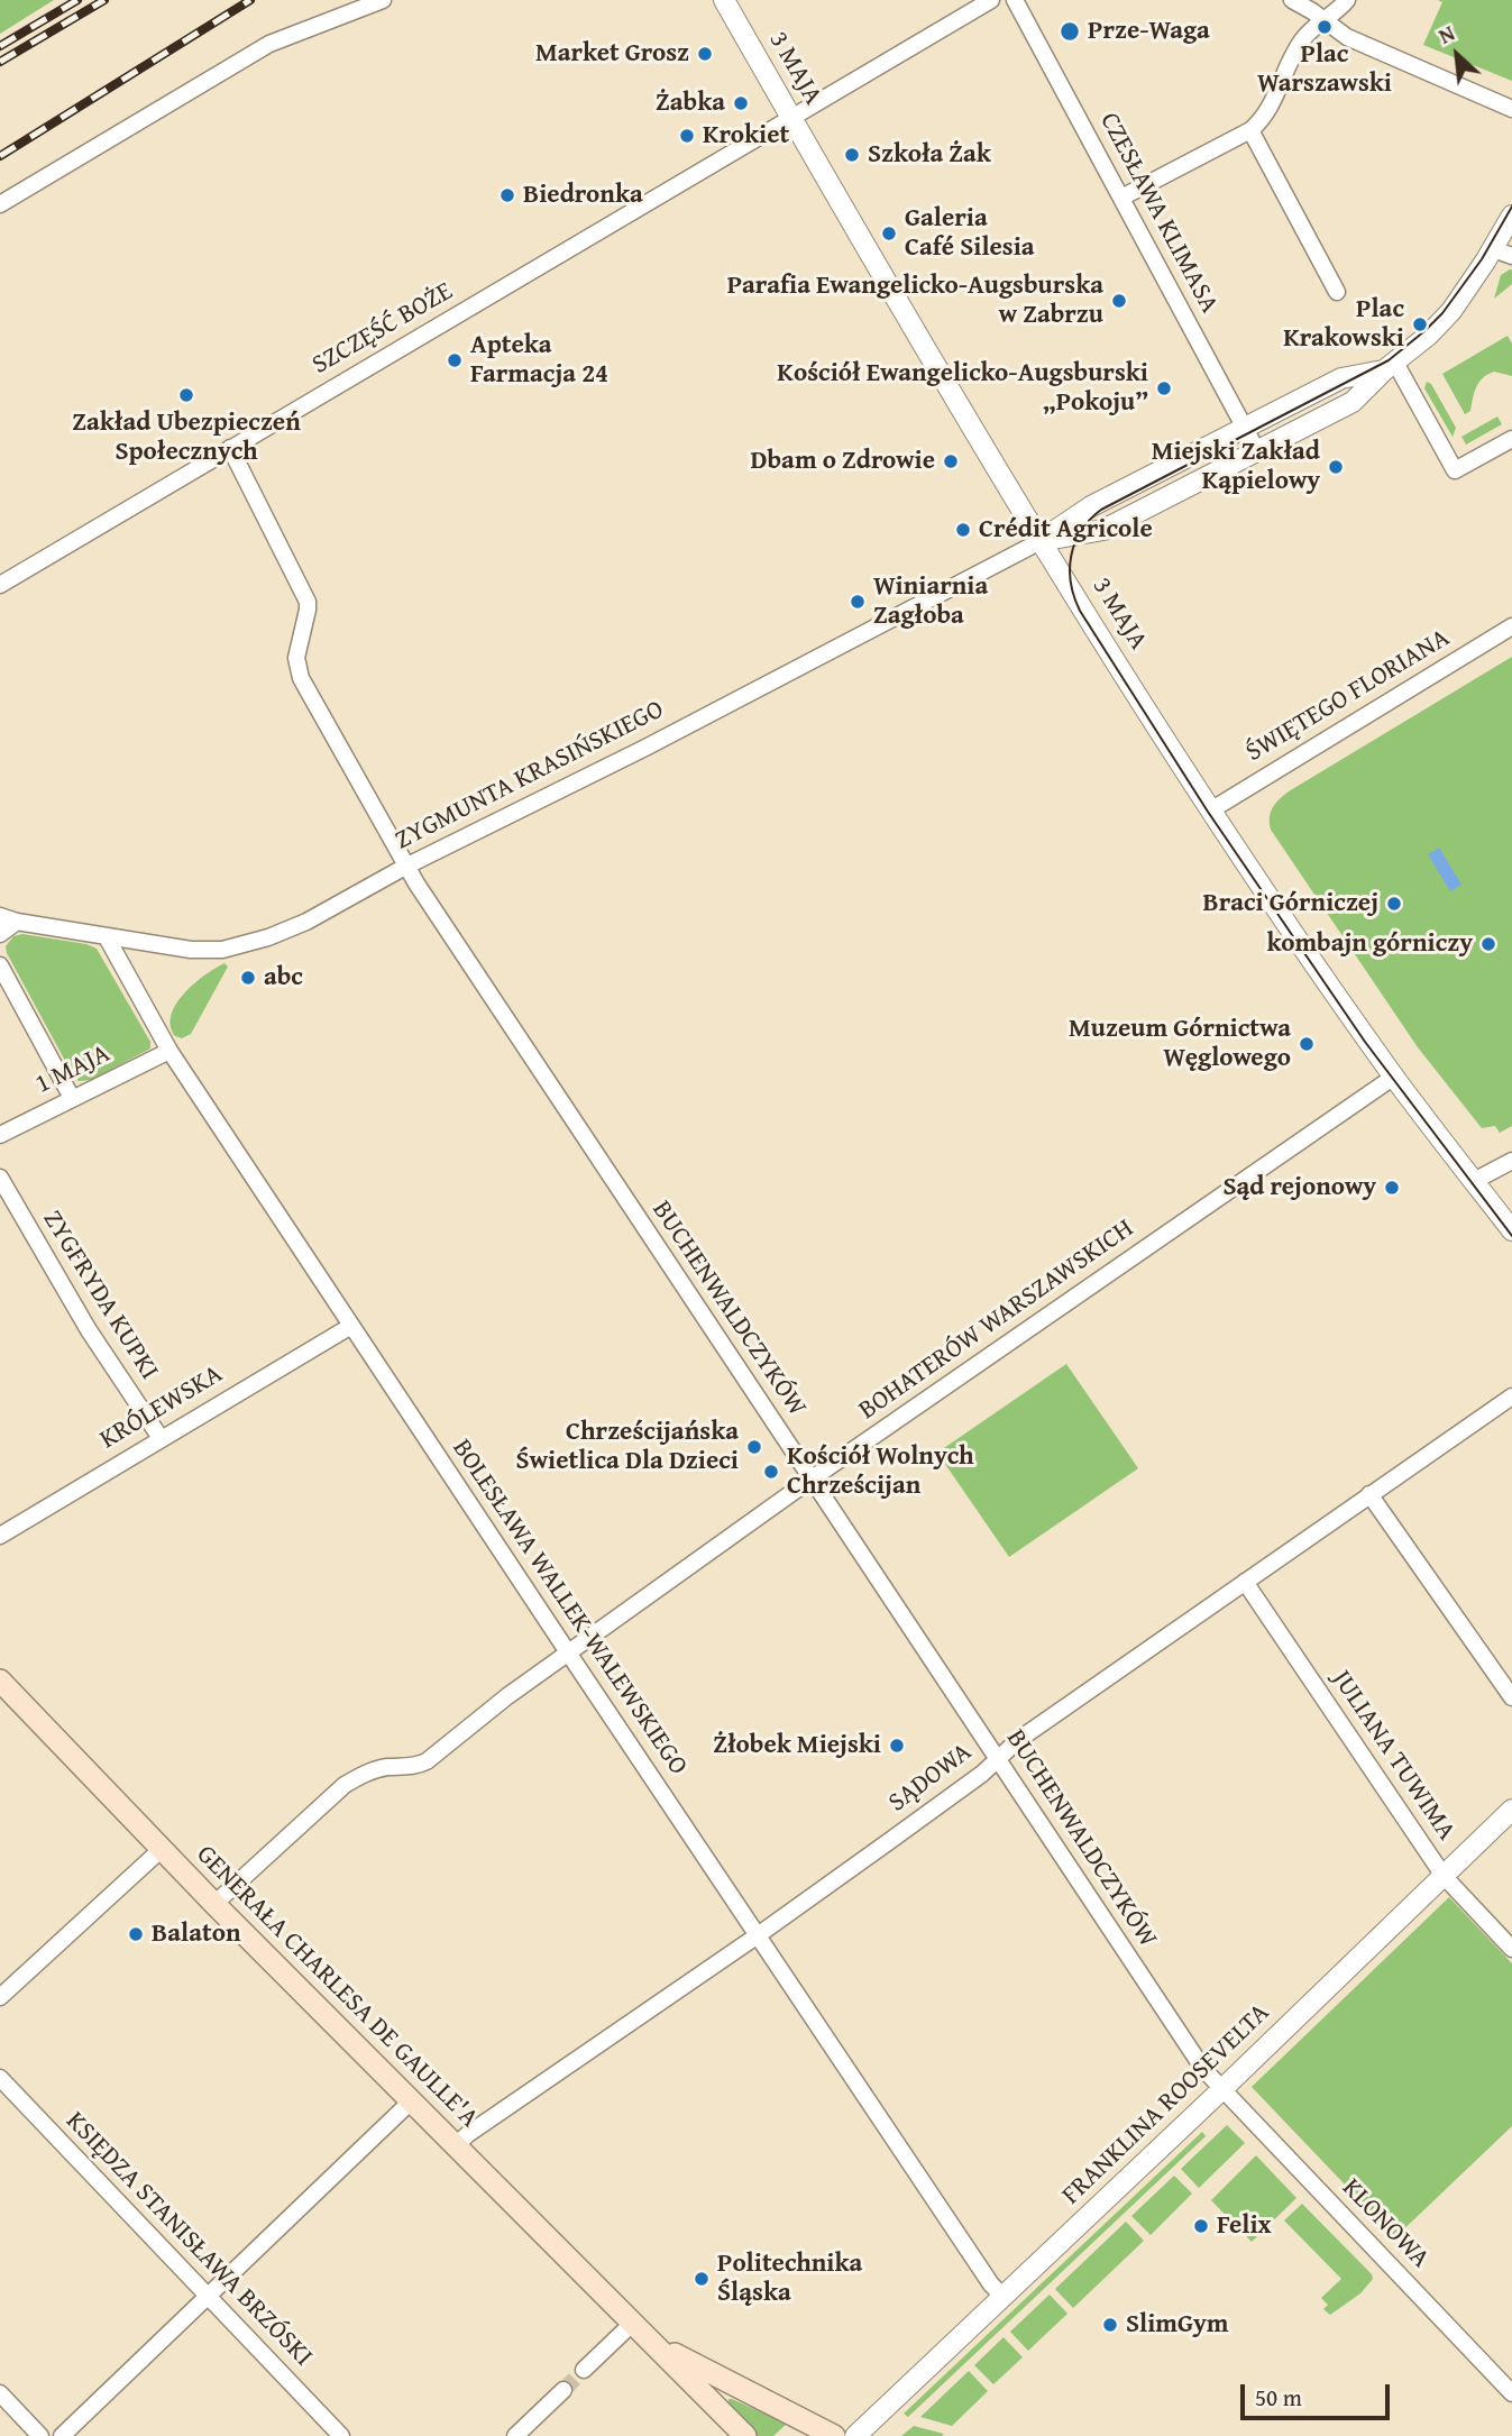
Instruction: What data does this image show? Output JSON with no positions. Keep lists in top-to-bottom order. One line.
{"streets":{"main road":["GENERAŁA CHARLESA DE GAULLE'A"],"street":["3 MAJA","CZESŁAWA KLIMASA","SZCZĘŚĆ BOŻE","ŚWIĘTEGO FLORIANA","ZYGMUNTA KRASIŃSKIEGO","1 MAJA","ZYGFRYDA KUPKI","BUCHENWALDCZYKÓW","BOHATERÓW WARSZAWSKICH","KRÓLEWSKA","BOLESŁAWA WALLEK-WALEWSKIEGO","JULIANA TUWIMA","SĄDOWA","FRANKLINA ROOSEVELTA","KLONOWA","KSIĘDZA STANISŁAWA BRZÓSKI"]},"crossings":[["3 MAJA","SZCZĘŚĆ BOŻE"],["3 MAJA","ŚWIĘTEGO FLORIANA"],["3 MAJA","ZYGMUNTA KRASIŃSKIEGO"],["3 MAJA","BOHATERÓW WARSZAWSKICH"],["SZCZĘŚĆ BOŻE","BUCHENWALDCZYKÓW"],["ZYGMUNTA KRASIŃSKIEGO","BUCHENWALDCZYKÓW"],["ZYGMUNTA KRASIŃSKIEGO","BOLESŁAWA WALLEK-WALEWSKIEGO"],["1 MAJA","BOLESŁAWA WALLEK-WALEWSKIEGO"],["ZYGFRYDA KUPKI","KRÓLEWSKA"],["BUCHENWALDCZYKÓW","BOHATERÓW WARSZAWSKICH"],["BUCHENWALDCZYKÓW","SĄDOWA"],["BUCHENWALDCZYKÓW","FRANKLINA ROOSEVELTA"],["BUCHENWALDCZYKÓW","KLONOWA"],["BOHATERÓW WARSZAWSKICH","BOLESŁAWA WALLEK-WALEWSKIEGO"],["BOHATERÓW WARSZAWSKICH","GENERAŁA CHARLESA DE GAULLE'A"],["KRÓLEWSKA","BOLESŁAWA WALLEK-WALEWSKIEGO"],["BOLESŁAWA WALLEK-WALEWSKIEGO","SĄDOWA"],["BOLESŁAWA WALLEK-WALEWSKIEGO","FRANKLINA ROOSEVELTA"],["JULIANA TUWIMA","SĄDOWA"],["JULIANA TUWIMA","FRANKLINA ROOSEVELTA"],["SĄDOWA","GENERAŁA CHARLESA DE GAULLE'A"],["FRANKLINA ROOSEVELTA","KLONOWA"]],"places":["Plac Warszawski","Prze-Waga","Market Grosz","Żabka","Krokiet","Szkoła Żak","Biedronka","Galeria Café Silesia","Parafia Ewangelicko-Augsburska w Zabrzu","Plac Krakowski","Apteka Farmacja 24","Kościół Ewangelicko-Augsburski „Pokoju”","Zakład Ubezpieczeń Społecznych","Dbam o Zdrowie","Miejski Zakład Kąpielowy","Crédit Agricole","Winiarnia Zagłoba","Braci Górniczej","kombajn górniczy","abc","Muzeum Górnictwa Węglowego","Sąd rejonowy","Chrześcijańska Świetlica Dla Dzieci","Kościół Wolnych Chrześcijan","Żłobek Miejski","Balaton","Felix","Politechnika Śląska","SlimGym"],"scale_bar":"50 m","north":"top left"}
